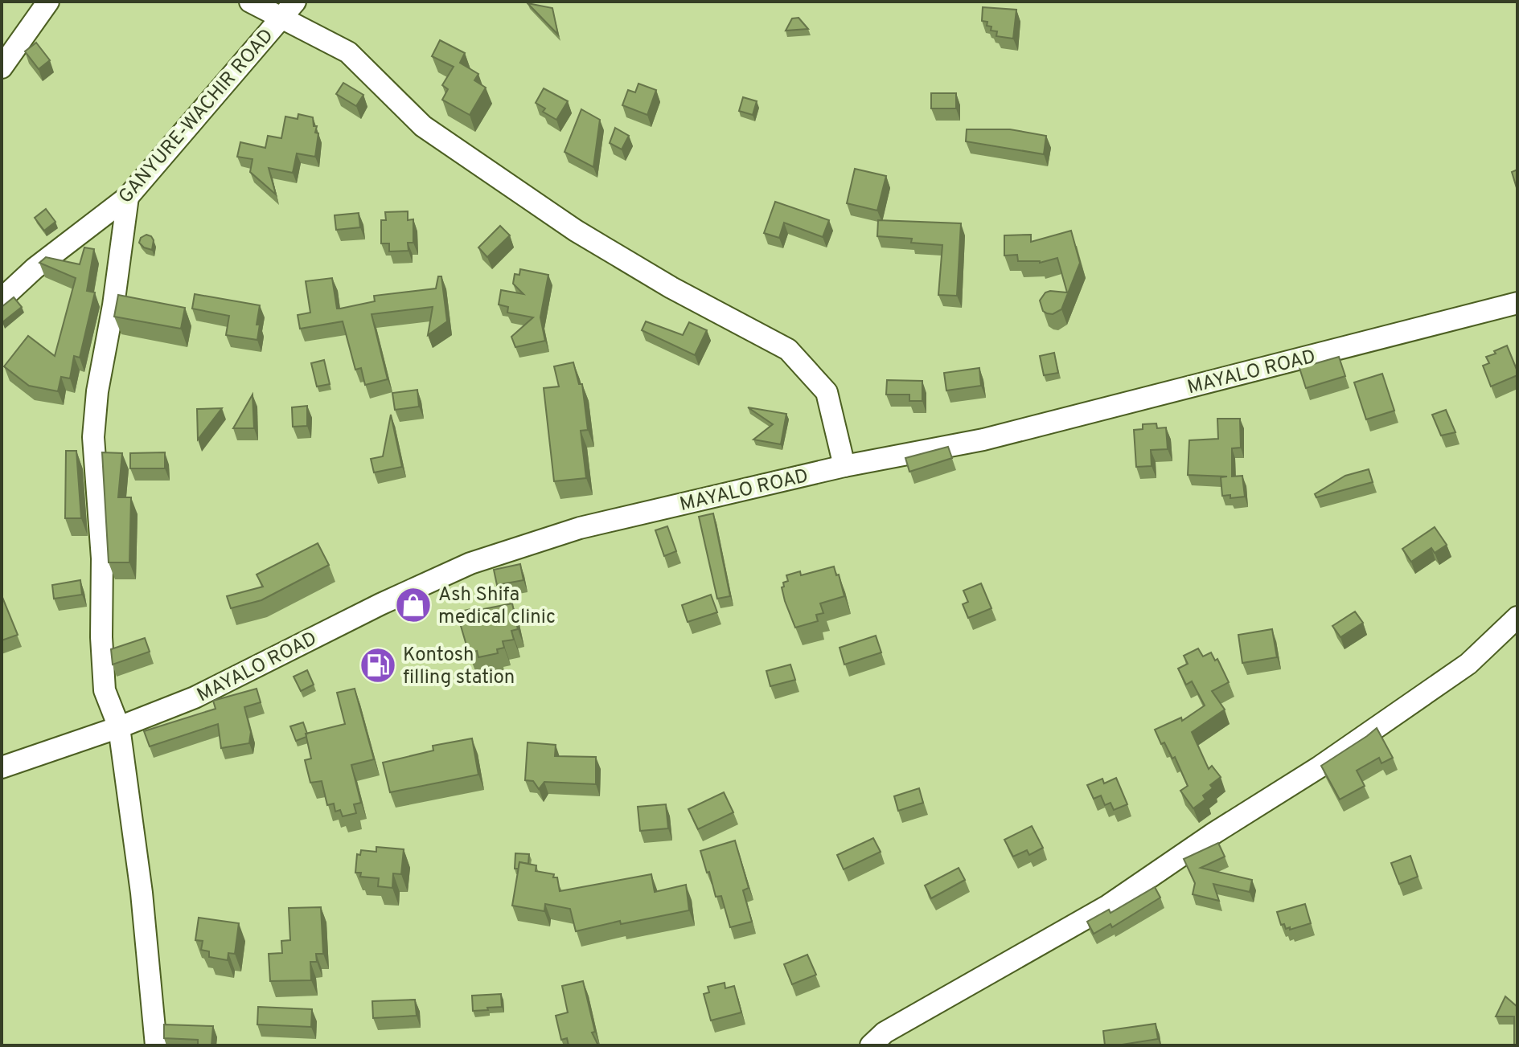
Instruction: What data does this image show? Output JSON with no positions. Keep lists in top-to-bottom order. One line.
{"streets":{"street":["GANYURE-WACHIR ROAD","MAYALO ROAD"]},"places":{"shop":["Ash Shifa medical clinic"],"fuel station":["Kontosh filling station"]}}
